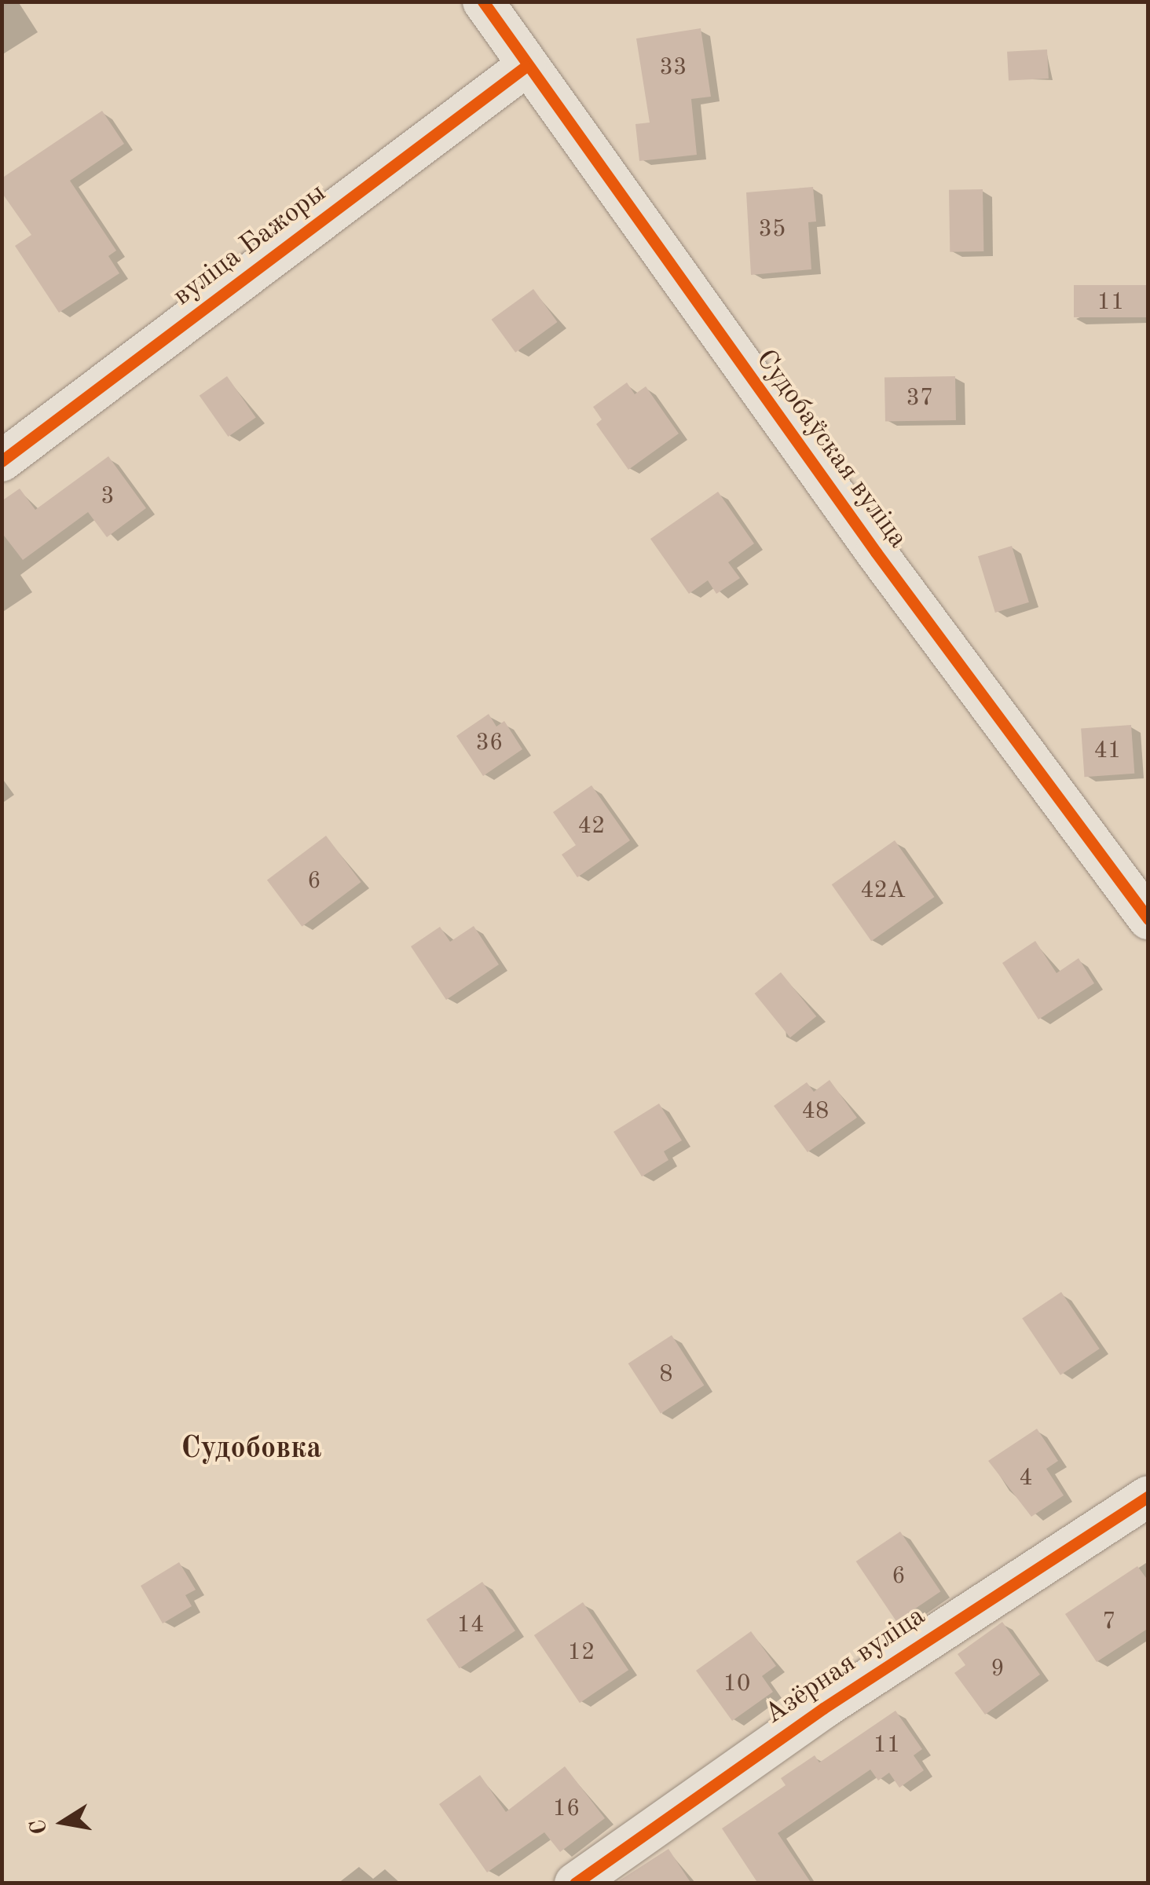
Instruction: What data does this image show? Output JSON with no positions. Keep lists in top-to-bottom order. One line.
{"streets":{"street":["вуліца Бажоры","Судобаўская вуліца","Азёрная вуліца"]},"crossings":[["вуліца Бажоры","Судобаўская вуліца"]],"districts":["Судобовка"],"house_numbers":["33","35","11","37","3","36","41","42","6","42А","48","8","4","6","7","14","12","9","10","11","16"],"north":"left"}
